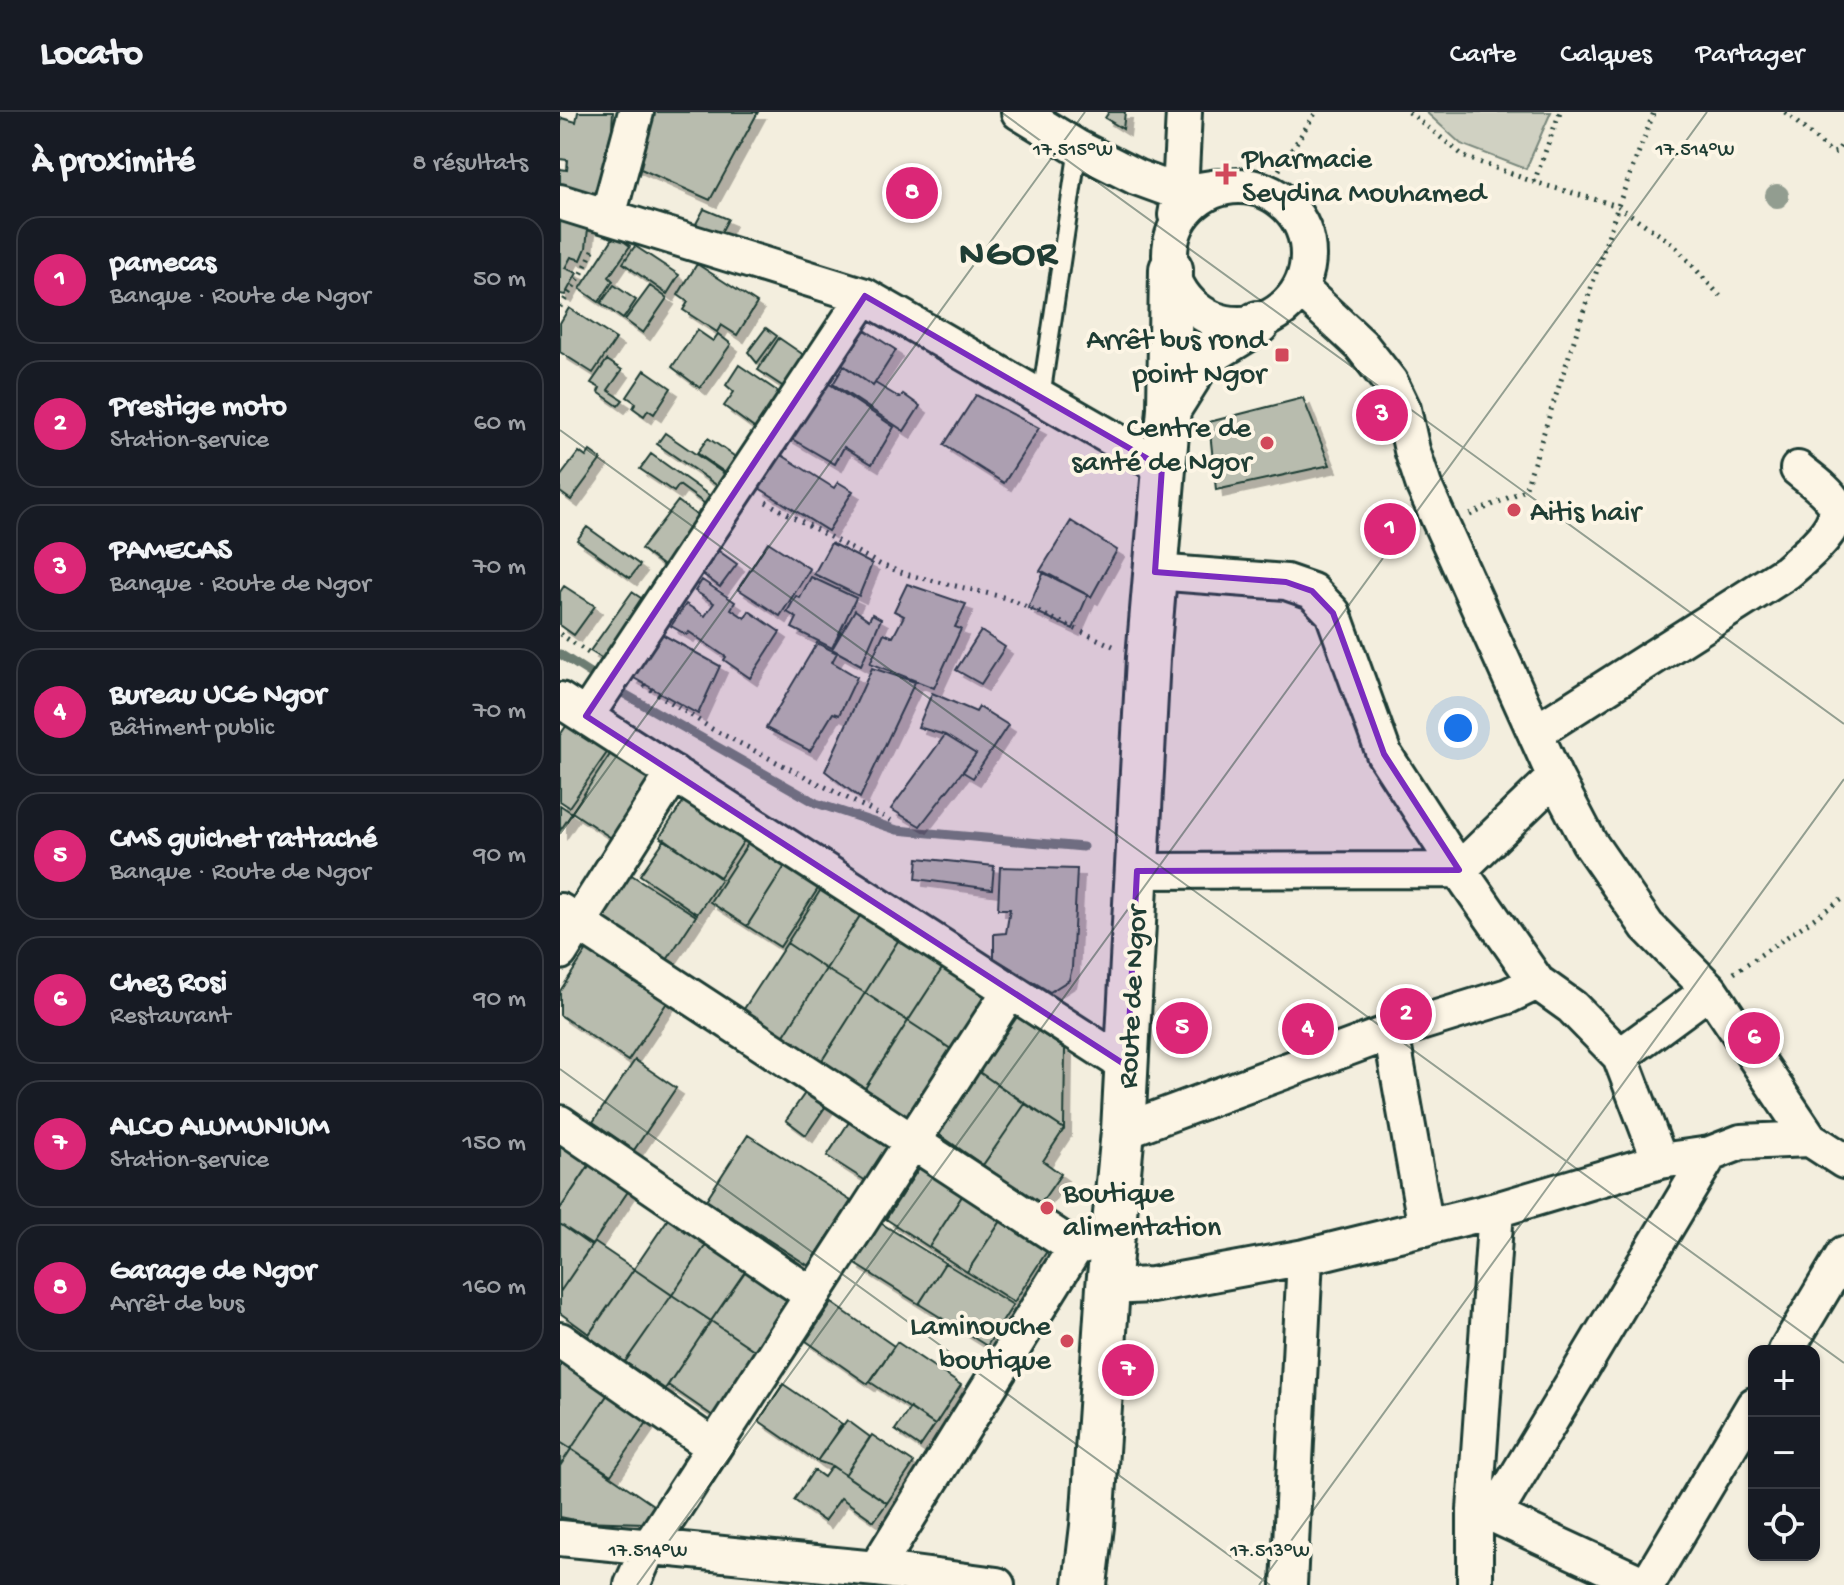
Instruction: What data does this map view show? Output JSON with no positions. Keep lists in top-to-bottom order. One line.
{"streets":{"street":["Route de Ngor"]},"districts":["NGOR"],"places":{"health":["Pharmacie Seydina Mouhamed"],"transit":["Arrêt bus rond point Ngor"],"other":["Centre de santé de Ngor","Aitis hair","Boutique alimentation","Laminouche boutique"]},"page":{"header":"Locato","nav":["Carte","Calques","Partager"],"heading":["À proximité","8 résultats"],"pins":["8","3","1","2","5","4","6","7"],"list":[{"mark":"1","name":"pamecas","note":"Banque · Route de Ngor","value":"50 m"},{"mark":"2","name":"Prestige moto","note":"Station-service","value":"60 m"},{"mark":"3","name":"PAMECAS","note":"Banque · Route de Ngor","value":"70 m"},{"mark":"4","name":"Bureau UCG Ngor","note":"Bâtiment public","value":"70 m"},{"mark":"5","name":"CMS guichet rattaché","note":"Banque · Route de Ngor","value":"90 m"},{"mark":"6","name":"Chez Rosi","note":"Restaurant","value":"90 m"},{"mark":"7","name":"ALCO ALUMUNIUM","note":"Station-service","value":"150 m"},{"mark":"8","name":"Garage de Ngor","note":"Arrêt de bus","value":"160 m"}],"map_buttons":["+","−"]},"coordinates":["17.515°W","17.514°W","17.513°W"]}
